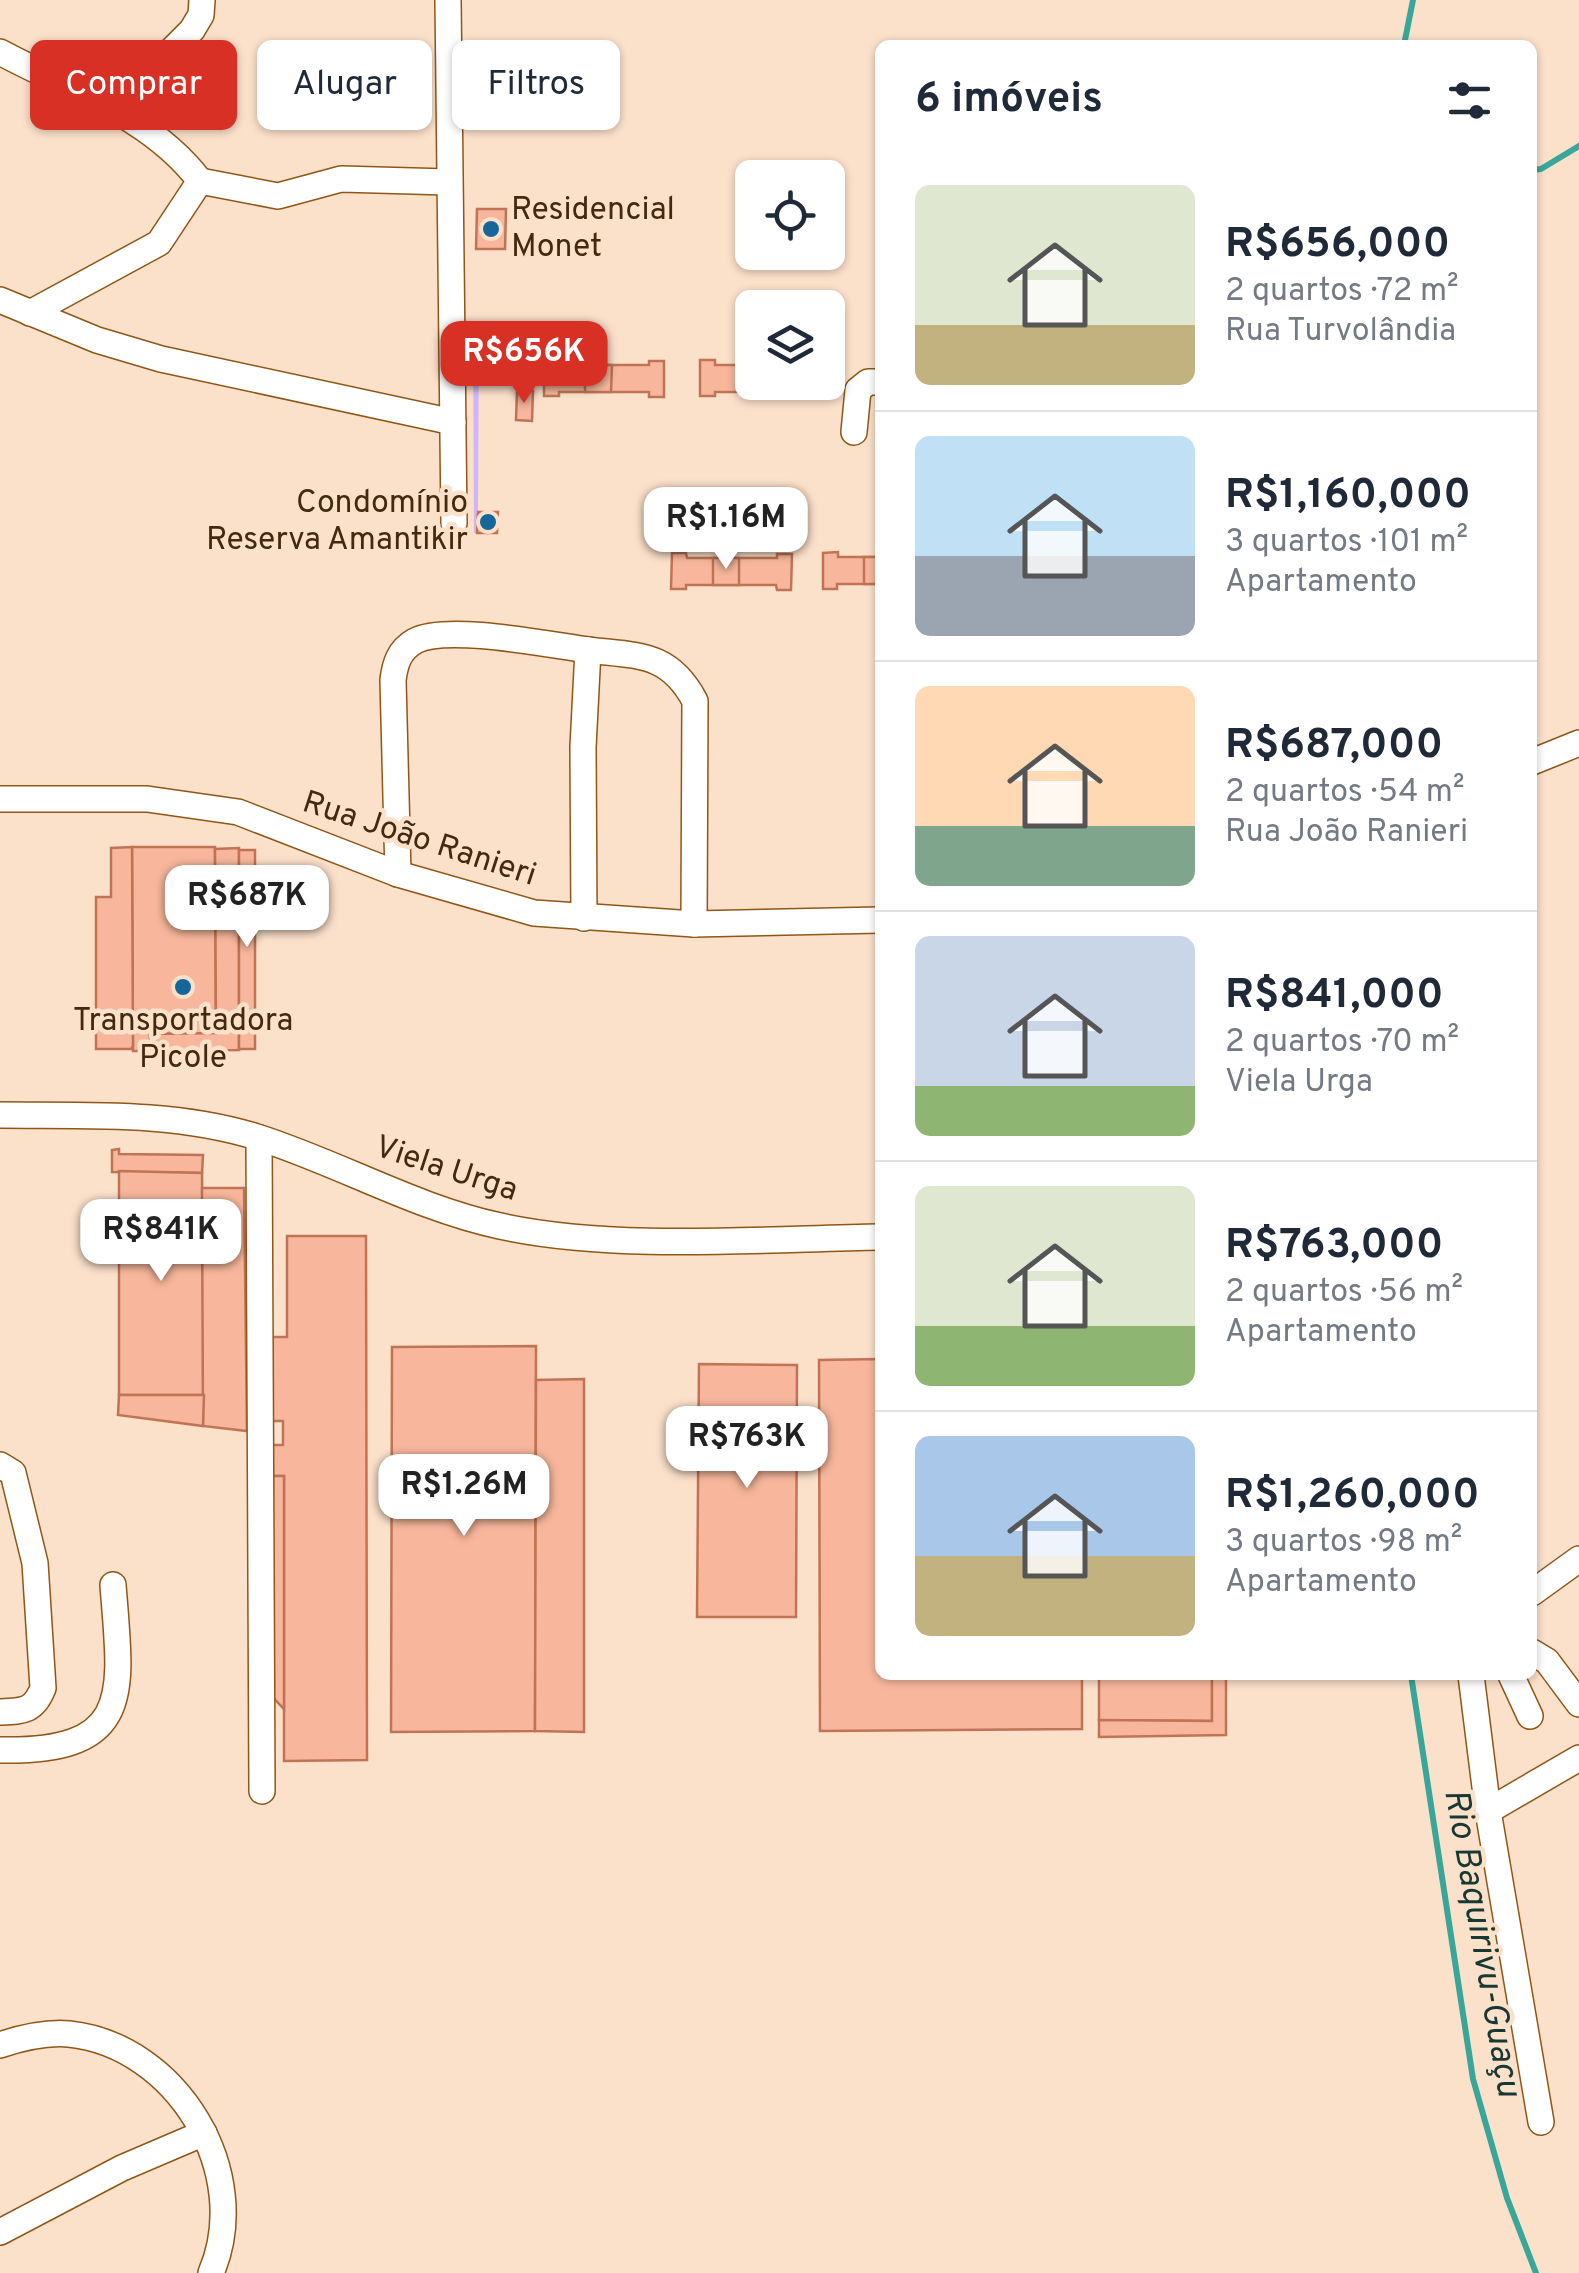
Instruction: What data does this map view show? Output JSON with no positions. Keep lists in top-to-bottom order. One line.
{"streets":{"street":["Rua João Ranieri","Viela Urga"]},"water":["Rio Baquirivu-Guaçu"],"places":["Residencial Monet","Condomínio Reserva Amantikir","Transportadora Picole"],"page":{"chip":["Comprar","Alugar","Filtros"],"heading":"6 imóveis","list":[{"name":"R$656,000","note":"2 quartos · 72 m² · Rua Turvolândia"},{"name":"R$1,160,000","note":"3 quartos · 101 m² · Apartamento"},{"name":"R$687,000","note":"2 quartos · 54 m² · Rua João Ranieri"},{"name":"R$841,000","note":"2 quartos · 70 m² · Viela Urga"},{"name":"R$763,000","note":"2 quartos · 56 m² · Apartamento"},{"name":"R$1,260,000","note":"3 quartos · 98 m² · Apartamento"}],"price":["R$656K","R$1.16M","R$687K","R$841K","R$763K","R$1.26M"]}}
